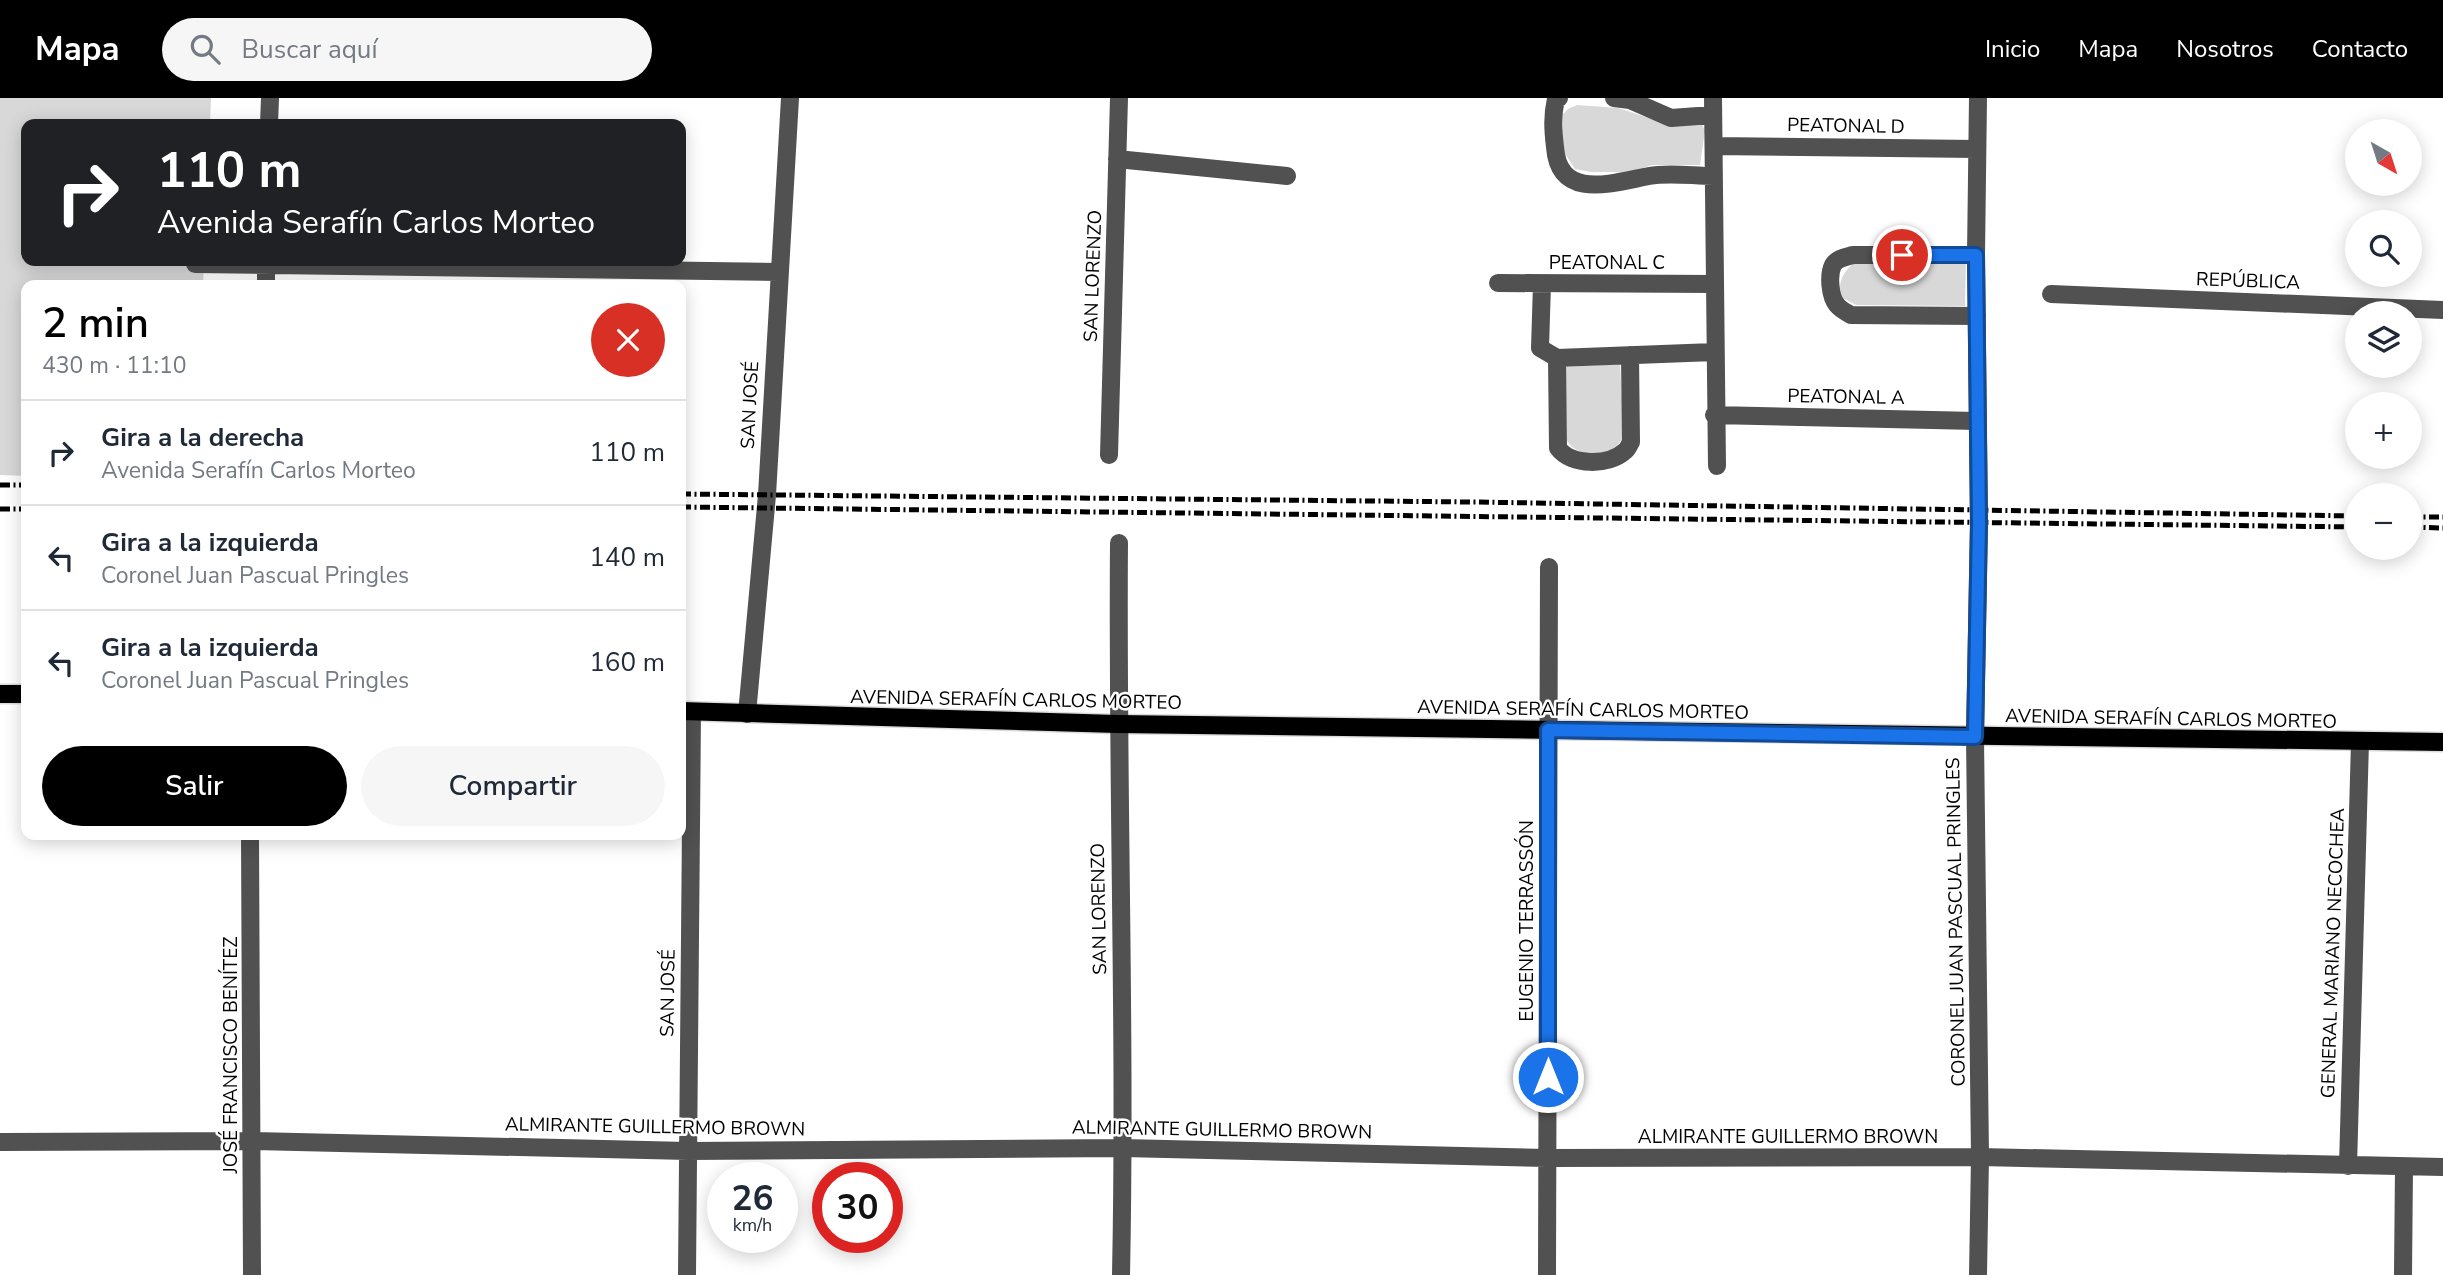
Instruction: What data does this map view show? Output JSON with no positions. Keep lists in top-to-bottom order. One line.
{"streets":{"main road":["AVENIDA SERAFÍN CARLOS MORTEO"],"street":["PEATONAL D","PEATONAL C","SAN LORENZO","REPÚBLICA","PEATONAL A","SAN JOSÉ","EUGENIO TERRASSÓN","CORONEL JUAN PASCUAL PRINGLES","GENERAL MARIANO NECOCHEA","JOSÉ FRANCISCO BENÍTEZ","ALMIRANTE GUILLERMO BROWN"]},"crossings":[["PEATONAL D","CORONEL JUAN PASCUAL PRINGLES"],["SAN LORENZO","AVENIDA SERAFÍN CARLOS MORTEO"],["SAN LORENZO","ALMIRANTE GUILLERMO BROWN"],["PEATONAL A","CORONEL JUAN PASCUAL PRINGLES"],["SAN JOSÉ","AVENIDA SERAFÍN CARLOS MORTEO"],["SAN JOSÉ","ALMIRANTE GUILLERMO BROWN"],["AVENIDA SERAFÍN CARLOS MORTEO","EUGENIO TERRASSÓN"],["AVENIDA SERAFÍN CARLOS MORTEO","CORONEL JUAN PASCUAL PRINGLES"],["AVENIDA SERAFÍN CARLOS MORTEO","GENERAL MARIANO NECOCHEA"],["EUGENIO TERRASSÓN","ALMIRANTE GUILLERMO BROWN"],["CORONEL JUAN PASCUAL PRINGLES","ALMIRANTE GUILLERMO BROWN"],["GENERAL MARIANO NECOCHEA","ALMIRANTE GUILLERMO BROWN"],["JOSÉ FRANCISCO BENÍTEZ","ALMIRANTE GUILLERMO BROWN"]],"north":"bottom right","page":{"header":"Mapa","search":"Buscar aquí","nav":["Inicio","Mapa","Nosotros","Contacto"],"map_buttons":["+","−"],"turn":["110 m","Avenida Serafín Carlos Morteo"],"heading":["2 min","430 m · 11:10"],"list":[{"name":"Gira a la derecha","note":"Avenida Serafín Carlos Morteo","value":"110 m"},{"name":"Gira a la izquierda","note":"Coronel Juan Pascual Pringles","value":"140 m"},{"name":"Gira a la izquierda","note":"Coronel Juan Pascual Pringles","value":"160 m"}],"buttons":["Salir","Compartir"],"speed":"26 km/h","limit":"30"}}
